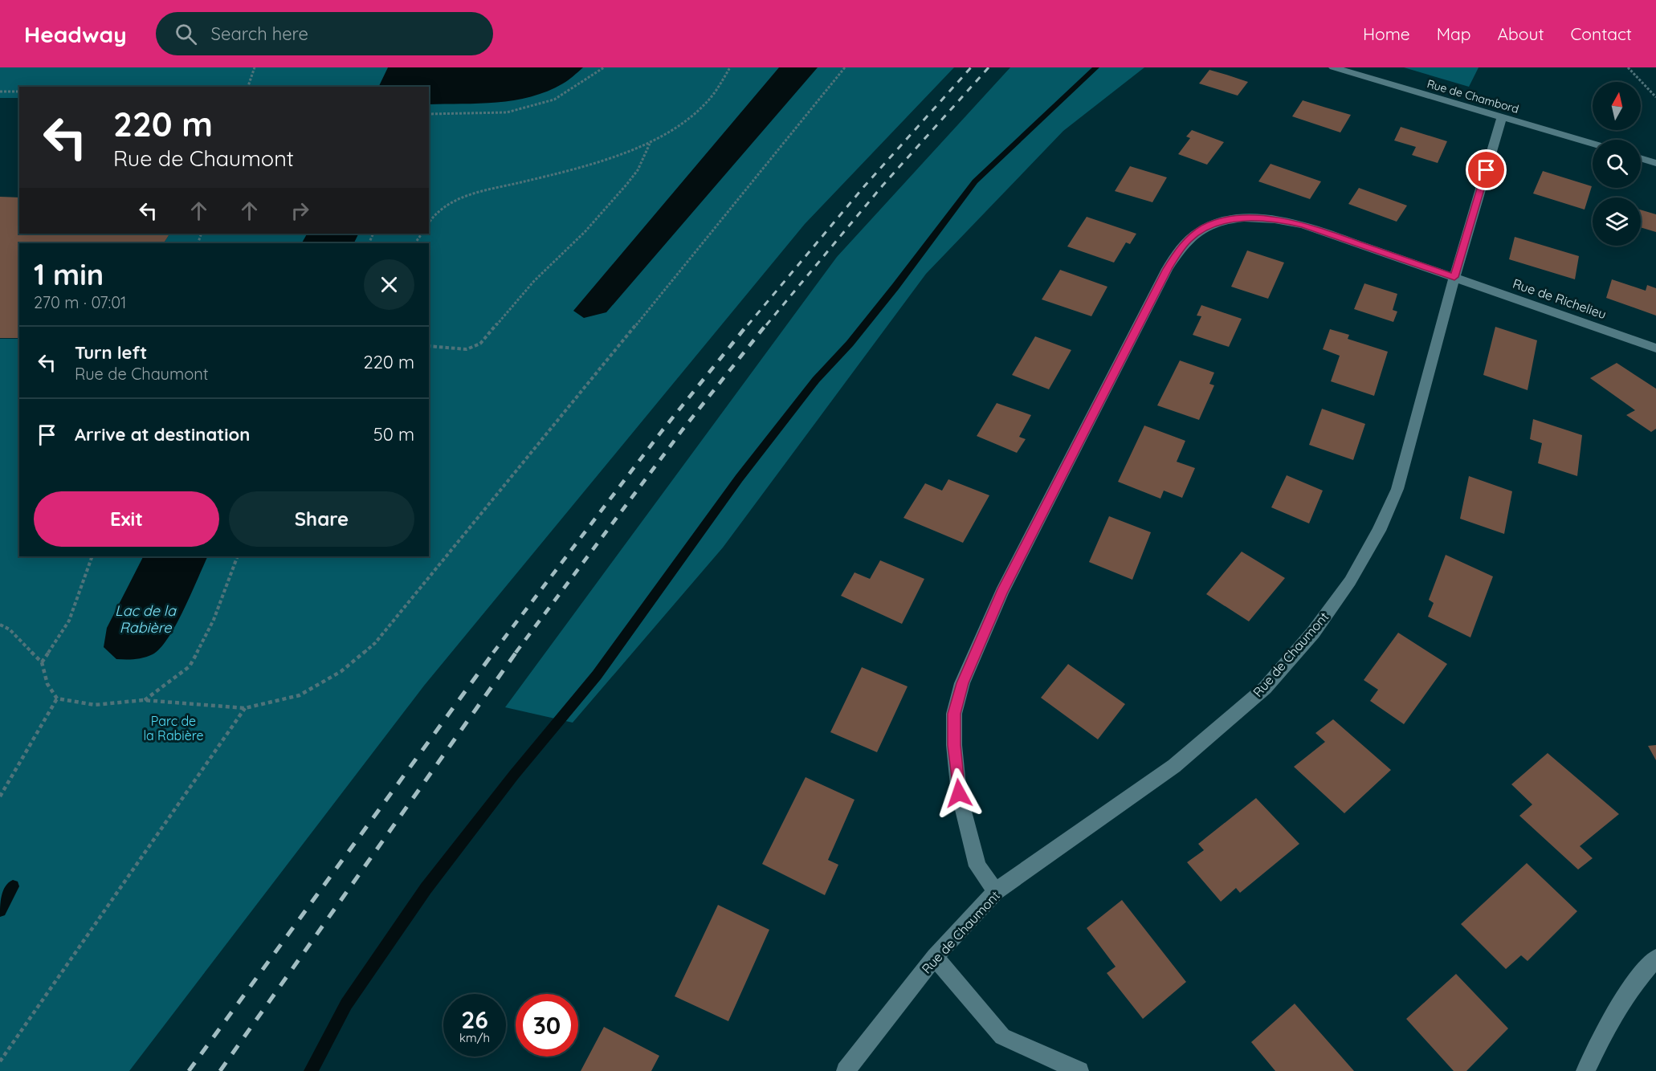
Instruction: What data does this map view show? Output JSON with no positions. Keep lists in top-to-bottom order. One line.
{"streets":{"street":["Rue de Chambord","Rue de Richelieu","Rue de Chaumont"]},"crossings":[["Rue de Chambord","Rue de Chaumont"],["Rue de Richelieu","Rue de Chaumont"]],"water":["Lac de la Rabière"],"parks":["Parc de la Rabière"],"north":"top","page":{"header":"Headway","search":"Search here","nav":["Home","Map","About","Contact"],"turn":["220 m","Rue de Chaumont"],"heading":["1 min","270 m · 07:01"],"list":[{"name":"Turn left","note":"Rue de Chaumont","value":"220 m"},{"name":"Arrive at destination","value":"50 m"}],"buttons":["Exit","Share"],"speed":"26 km/h","limit":"30"}}
